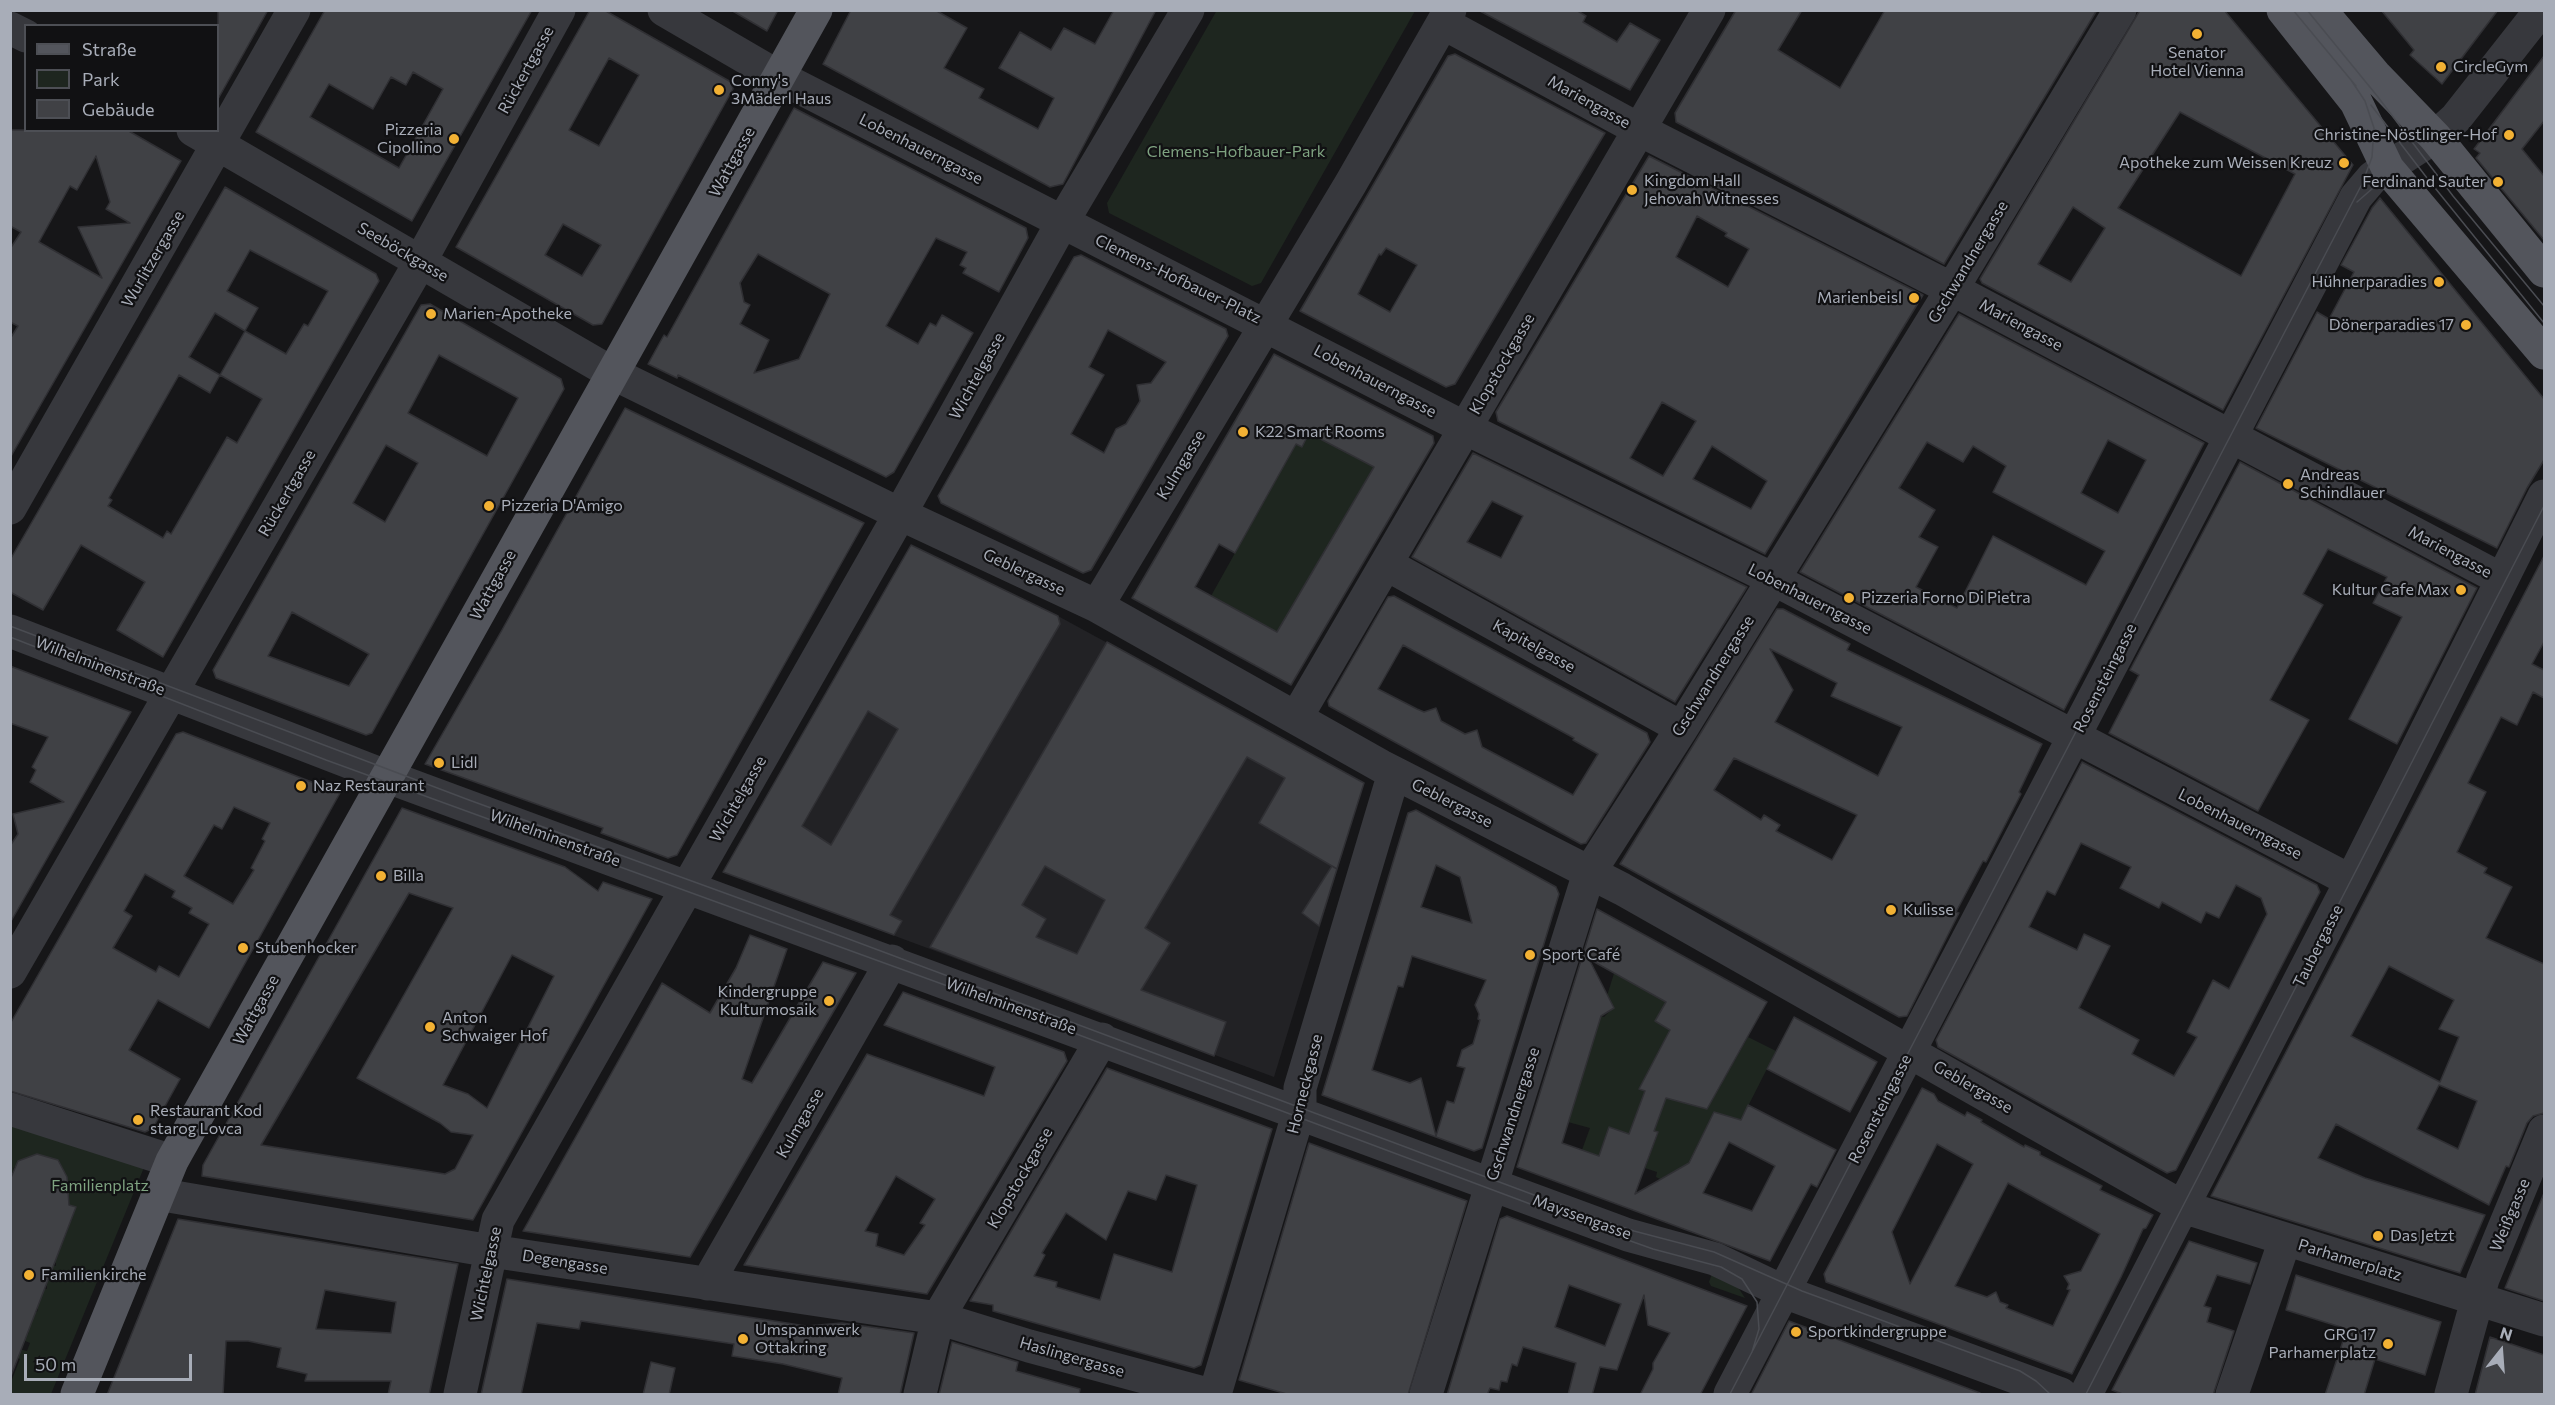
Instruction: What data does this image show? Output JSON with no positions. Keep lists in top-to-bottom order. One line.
{"streets":{"main road":["Wattgasse"],"street":["Rückertgasse","Mariengasse","Lobenhauerngasse","Seeböckgasse","Wurlitzergasse","Gschwandnergasse","Clemens-Hofbauer-Platz","Klopstockgasse","Wichtelgasse","Kulmgasse","Geblergasse","Kapitelgasse","Wilhelminenstraße","Rosensteingasse","Taubergasse","Horneckgasse","Weißgasse","Mayssengasse","Parhamerplatz","Degengasse","Haslingergasse"]},"crossings":[["Rückertgasse","Seeböckgasse"],["Rückertgasse","Wilhelminenstraße"],["Mariengasse","Gschwandnergasse"],["Mariengasse","Clemens-Hofbauer-Platz"],["Mariengasse","Klopstockgasse"],["Mariengasse","Rosensteingasse"],["Mariengasse","Taubergasse"],["Lobenhauerngasse","Wattgasse"],["Lobenhauerngasse","Gschwandnergasse"],["Lobenhauerngasse","Clemens-Hofbauer-Platz"],["Lobenhauerngasse","Klopstockgasse"],["Lobenhauerngasse","Wichtelgasse"],["Lobenhauerngasse","Kulmgasse"],["Lobenhauerngasse","Rosensteingasse"],["Lobenhauerngasse","Taubergasse"],["Wattgasse","Seeböckgasse"],["Wattgasse","Geblergasse"],["Wattgasse","Wilhelminenstraße"],["Seeböckgasse","Wurlitzergasse"],["Seeböckgasse","Geblergasse"],["Gschwandnergasse","Geblergasse"],["Gschwandnergasse","Kapitelgasse"],["Gschwandnergasse","Mayssengasse"],["Clemens-Hofbauer-Platz","Wichtelgasse"],["Clemens-Hofbauer-Platz","Kulmgasse"],["Klopstockgasse","Geblergasse"],["Klopstockgasse","Kapitelgasse"],["Klopstockgasse","Wilhelminenstraße"],["Klopstockgasse","Mayssengasse"],["Klopstockgasse","Degengasse"],["Klopstockgasse","Haslingergasse"],["Wichtelgasse","Geblergasse"],["Wichtelgasse","Wilhelminenstraße"],["Wichtelgasse","Degengasse"],["Kulmgasse","Geblergasse"],["Kulmgasse","Wilhelminenstraße"],["Kulmgasse","Degengasse"],["Geblergasse","Rosensteingasse"],["Geblergasse","Taubergasse"],["Geblergasse","Horneckgasse"],["Geblergasse","Parhamerplatz"],["Wilhelminenstraße","Mayssengasse"],["Rosensteingasse","Mayssengasse"],["Horneckgasse","Mayssengasse"],["Weißgasse","Parhamerplatz"],["Degengasse","Haslingergasse"]],"parks":["Clemens-Hofbauer-Park","Familienplatz"],"places":["Senator Hotel Vienna","CircleGym","Conny's 3Mäderl Haus","Christine-Nöstlinger-Hof","Pizzeria Cipollino","Apotheke zum Weissen Kreuz","Ferdinand Sauter","Kingdom Hall Jehovah Witnesses","Hühnerparadies","Marienbeisl","Marien-Apotheke","Dönerparadies 17","K22 Smart Rooms","Andreas Schindlauer","Pizzeria D'Amigo","Kultur Cafe Max","Pizzeria Forno Di Pietra","Lidl","Naz Restaurant","Billa","Kulisse","Stubenhocker","Sport Café","Kindergruppe Kulturmosaik","Anton Schwaiger Hof","Restaurant Kod starog Lovca","Das Jetzt","Familienkirche","Sportkindergruppe","Umspannwerk Ottakring","GRG 17 Parhamerplatz"],"legend":["Straße","Park","Gebäude"],"scale_bar":"50 m","north":"top"}
